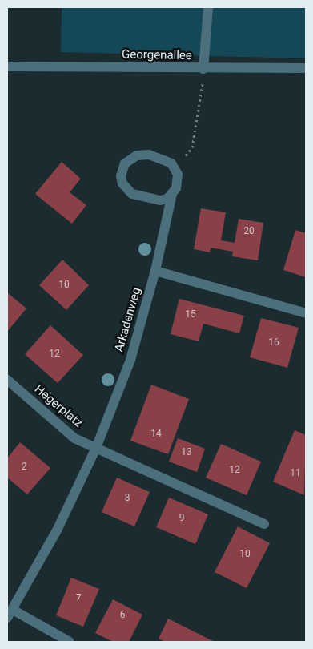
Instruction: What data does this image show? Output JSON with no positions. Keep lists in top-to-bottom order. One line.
{"streets":{"street":["Georgenallee","Arkadenweg","Hegerplatz"]},"crossings":[["Arkadenweg","Hegerplatz"]],"house_numbers":["20","10","15","16","12","14","13","2","12","11","8","9","10","7","6"]}
